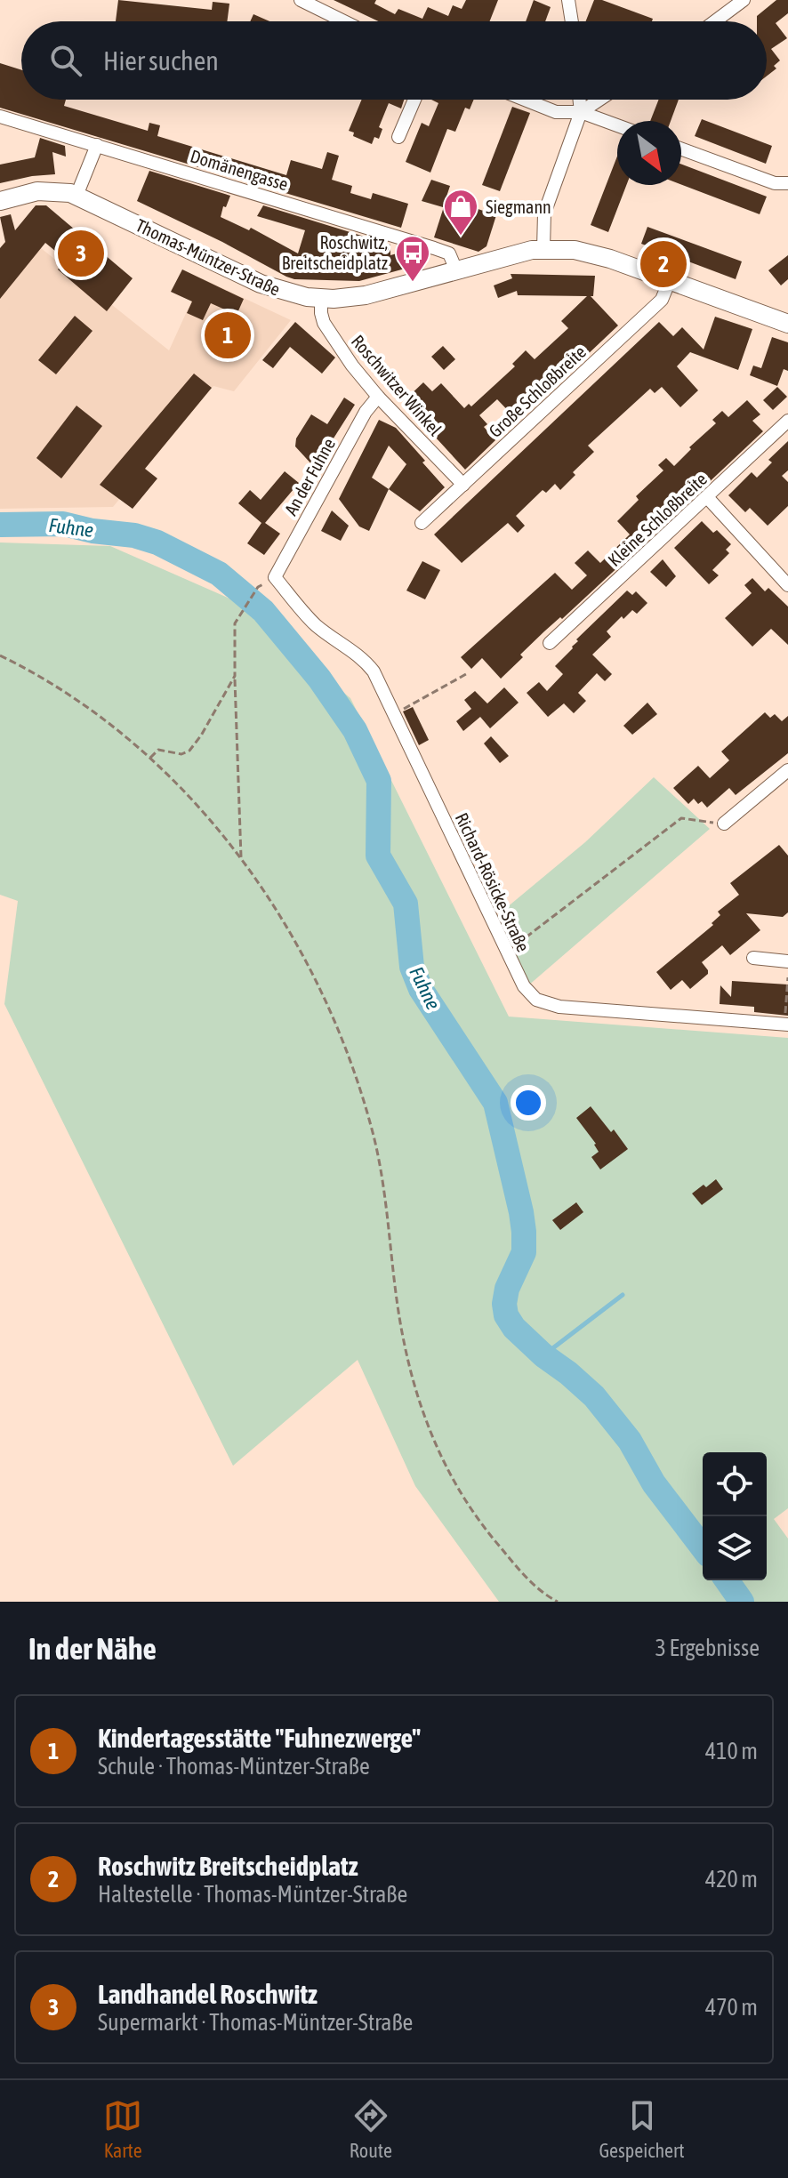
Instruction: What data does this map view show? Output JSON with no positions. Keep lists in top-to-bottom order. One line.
{"streets":{"main road":["Thomas-Müntzer-Straße"],"street":["Domänengasse","Roschwitzer Winkel","Große Schloßbreite","An der Fuhne","Kleine Schloßbreite","Richard-Rösicke-Straße"]},"crossings":[["Domänengasse","Thomas-Müntzer-Straße"],["Thomas-Müntzer-Straße","Roschwitzer Winkel"],["Thomas-Müntzer-Straße","Große Schloßbreite"],["Roschwitzer Winkel","Große Schloßbreite"],["Roschwitzer Winkel","An der Fuhne"],["An der Fuhne","Richard-Rösicke-Straße"]],"water":["Fuhne"],"places":{"shop":["Siegmann"],"bus stop":["Roschwitz, Breitscheidplatz"]},"north":"bottom right","page":{"search":"Hier suchen","pins":["3","2","1"],"heading":["In der Nähe","3 Ergebnisse"],"list":[{"mark":"1","name":"Kindertagesstätte \"Fuhnezwerge\"","note":"Schule · Thomas-Müntzer-Straße","value":"410 m"},{"mark":"2","name":"Roschwitz Breitscheidplatz","note":"Haltestelle · Thomas-Müntzer-Straße","value":"420 m"},{"mark":"3","name":"Landhandel Roschwitz","note":"Supermarkt · Thomas-Müntzer-Straße","value":"470 m"}],"nav":["Karte","Route","Gespeichert"]}}
